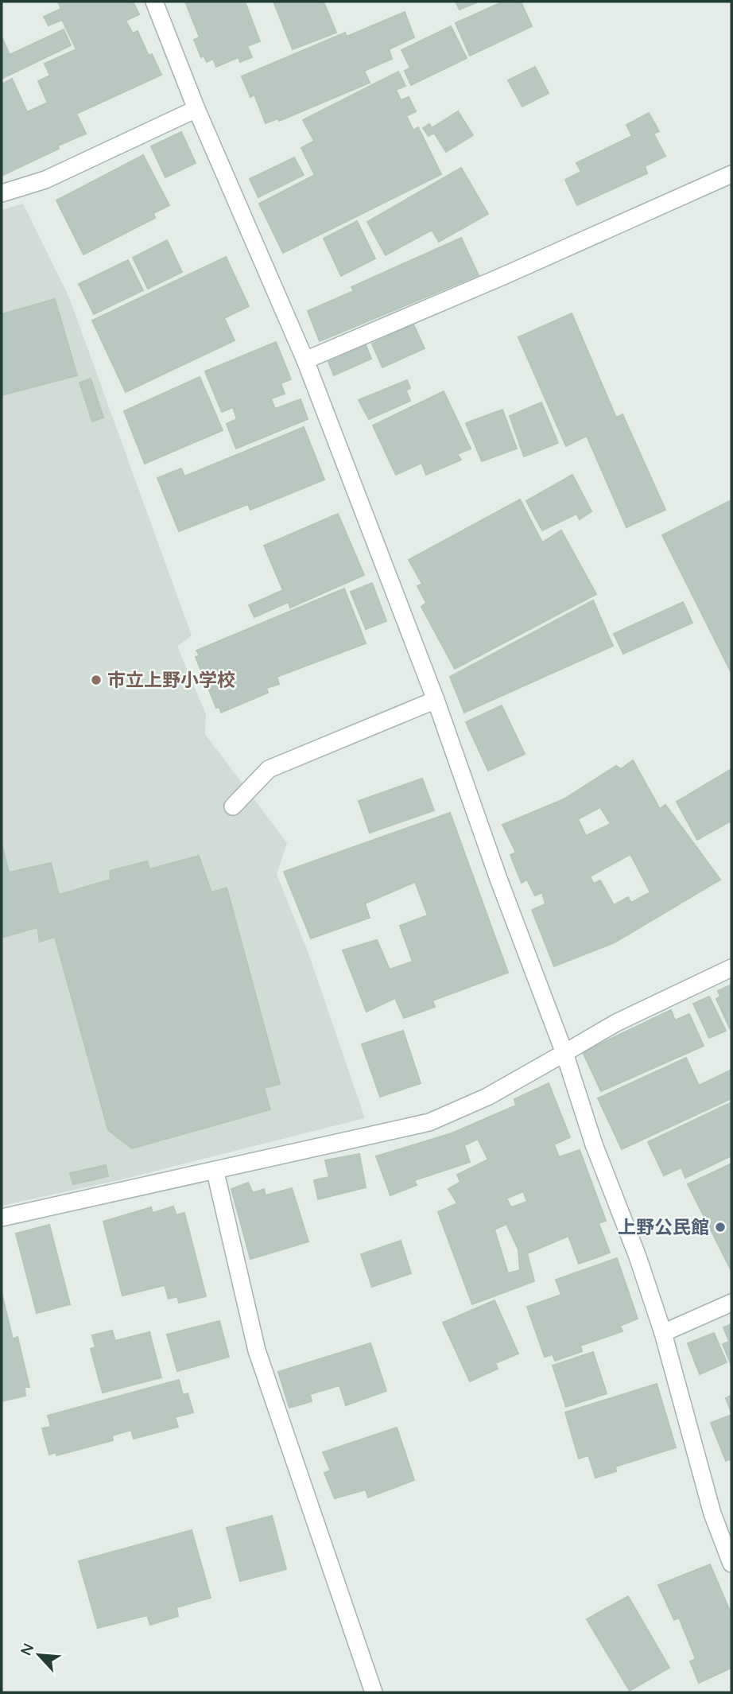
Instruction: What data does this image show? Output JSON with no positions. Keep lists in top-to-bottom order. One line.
{"places":["市立上野小学校","上野公民館"],"north":"top left"}
